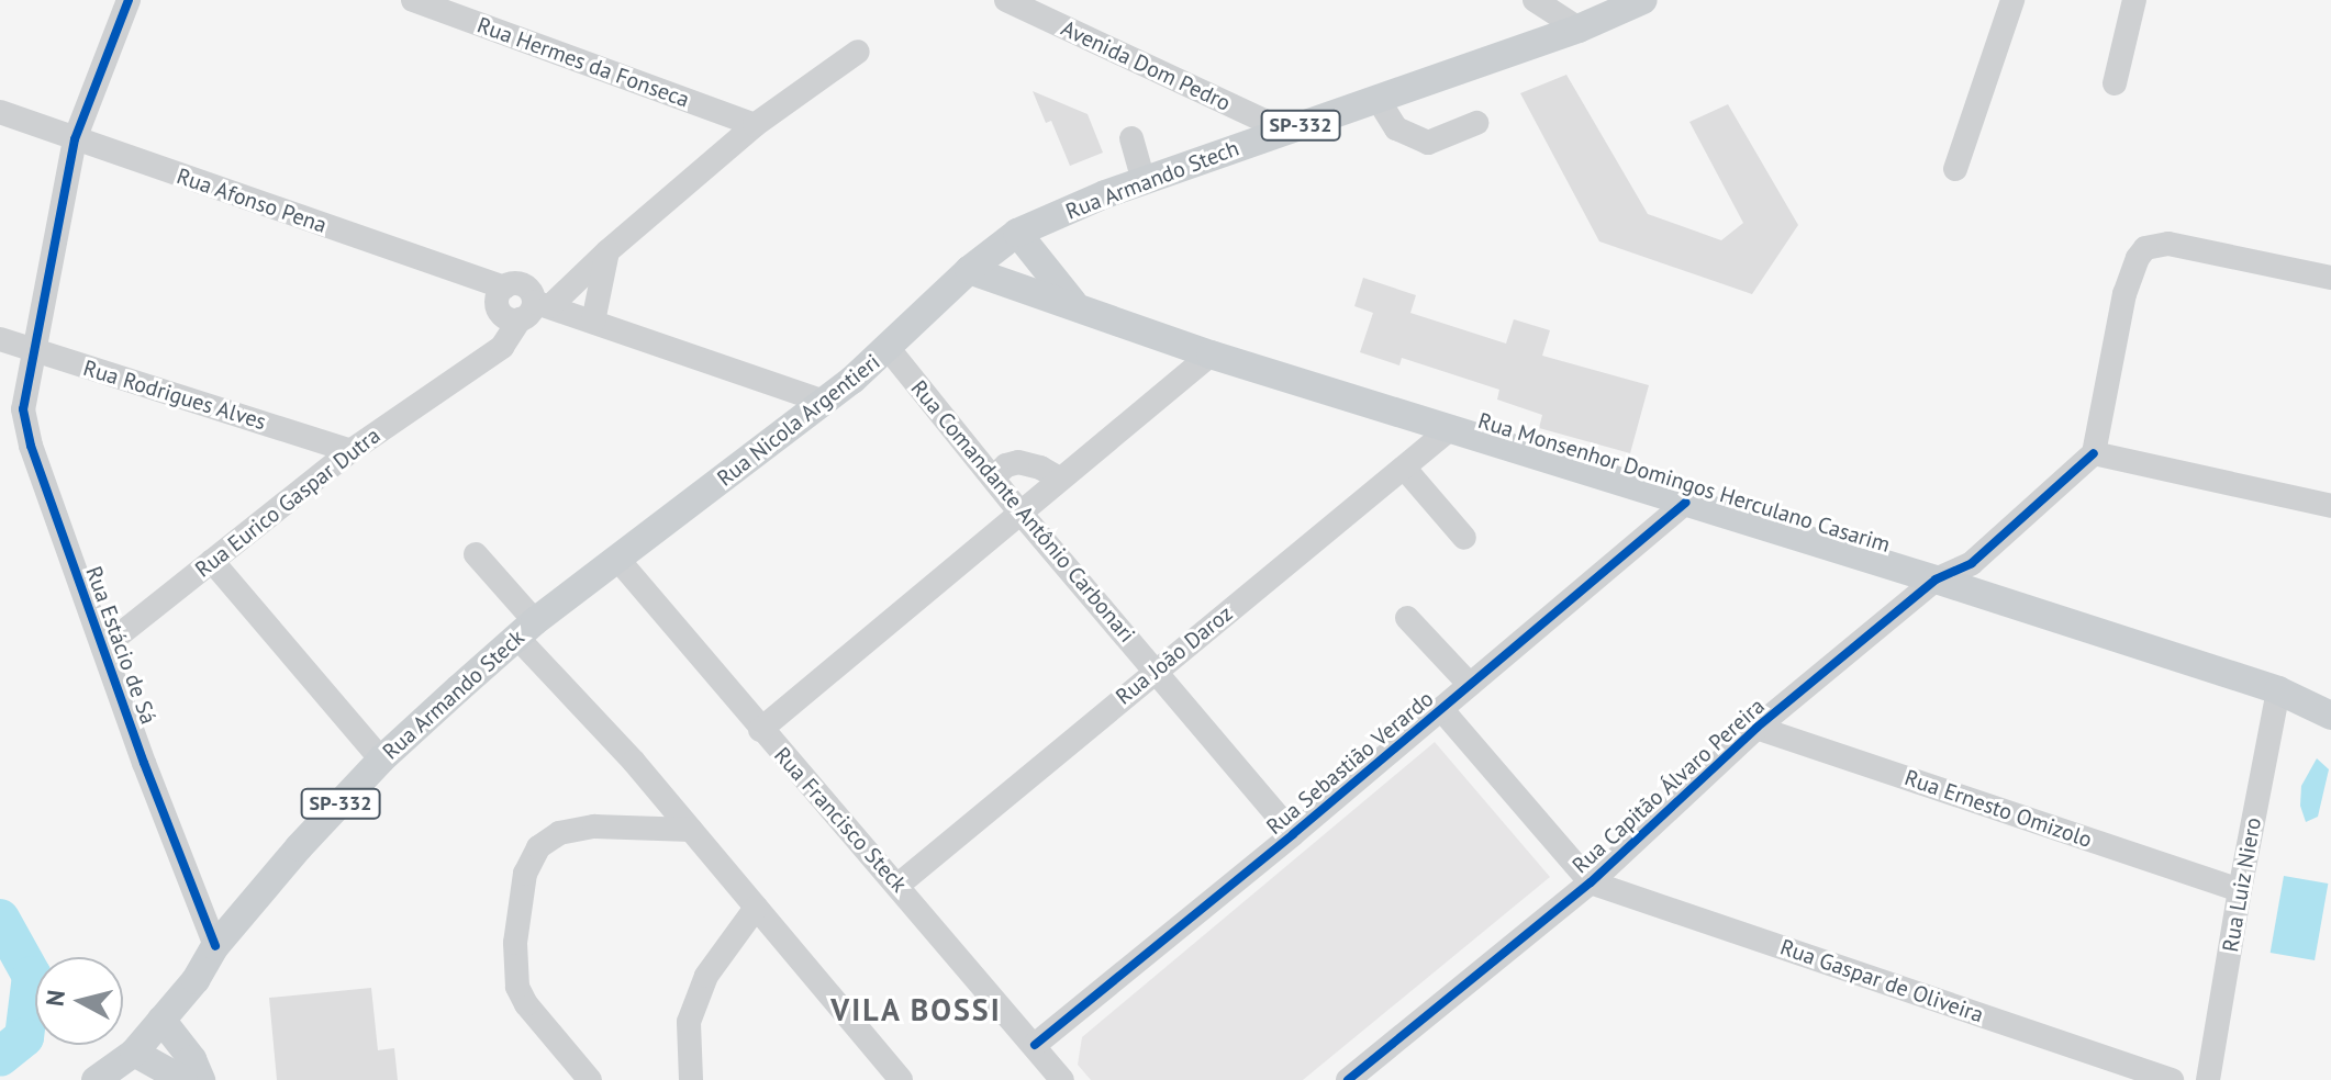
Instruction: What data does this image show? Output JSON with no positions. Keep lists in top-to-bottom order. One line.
{"streets":{"main road":["SP-332","Rua Armando Stech","Rua Nicola Argentieri","Rua Monsenhor Domingos Herculano Casarim","Rua Armando Steck"],"street":["Rua Hermes da Fonseca","Avenida Dom Pedro","Rua Afonso Pena","Rua Rodrigues Alves","Rua Eurico Gaspar Dutra","Rua Comandante Antônio Carbonari","Rua Estácio de Sá","Rua João Daroz","Rua Sebastião Verardo","Rua Capitão Álvaro Pereira","Rua Ernesto Omizolo","Rua Francisco Steck","Rua Luiz Niero","Rua Gaspar de Oliveira"]},"crossings":[["Rua Hermes da Fonseca","Rua Eurico Gaspar Dutra"],["Avenida Dom Pedro","Rua Armando Stech"],["Rua Armando Stech","Rua Nicola Argentieri"],["Rua Armando Stech","Rua Monsenhor Domingos Herculano Casarim"],["Rua Afonso Pena","Rua Nicola Argentieri"],["Rua Afonso Pena","Rua Eurico Gaspar Dutra"],["Rua Afonso Pena","Rua Estácio de Sá"],["Rua Rodrigues Alves","Rua Eurico Gaspar Dutra"],["Rua Rodrigues Alves","Rua Estácio de Sá"],["Rua Nicola Argentieri","Rua Monsenhor Domingos Herculano Casarim"],["Rua Nicola Argentieri","Rua Comandante Antônio Carbonari"],["Rua Nicola Argentieri","Rua Armando Steck"],["Rua Nicola Argentieri","Rua Francisco Steck"],["Rua Monsenhor Domingos Herculano Casarim","Rua João Daroz"],["Rua Monsenhor Domingos Herculano Casarim","Rua Sebastião Verardo"],["Rua Monsenhor Domingos Herculano Casarim","Rua Capitão Álvaro Pereira"],["Rua Monsenhor Domingos Herculano Casarim","Rua Luiz Niero"],["Rua Eurico Gaspar Dutra","Rua Estácio de Sá"],["Rua Comandante Antônio Carbonari","Rua João Daroz"],["Rua Comandante Antônio Carbonari","Rua Sebastião Verardo"],["Rua Estácio de Sá","Rua Armando Steck"],["Rua João Daroz","Rua Francisco Steck"],["Rua Armando Steck","Rua Francisco Steck"],["Rua Sebastião Verardo","Rua Francisco Steck"],["Rua Capitão Álvaro Pereira","Rua Ernesto Omizolo"],["Rua Capitão Álvaro Pereira","Rua Gaspar de Oliveira"],["Rua Ernesto Omizolo","Rua Luiz Niero"]],"districts":["VILA BOSSI"],"north":"left"}
